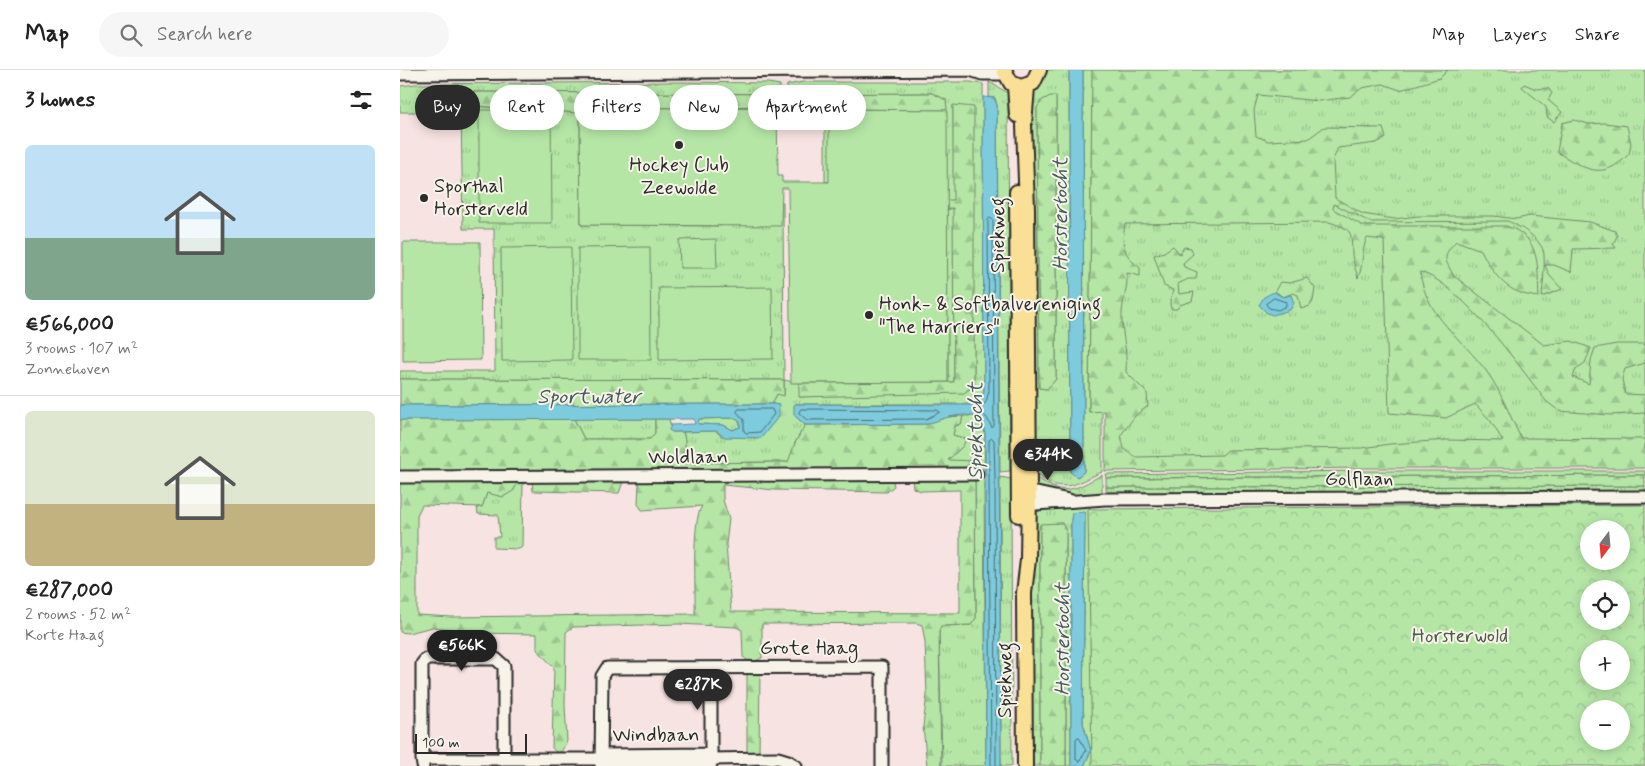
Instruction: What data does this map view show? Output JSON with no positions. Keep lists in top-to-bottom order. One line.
{"streets":{"main road":["Spiekweg"],"street":["Woldlaan","Golflaan","Grote Haag","Windbaan"]},"crossings":[["Spiekweg","Golflaan"],["Grote Haag","Windbaan"]],"water":["Horstertocht","Sportwater","Spiektocht"],"parks":["Horsterwold"],"places":["Hockey Club Zeewolde","Sporthal Horsterveld","Honk- & Softbalvereniging \"The Harriers\""],"scale_bar":"100 m","north":"bottom","page":{"header":"Map","search":"Search here","nav":["Map","Layers","Share"],"heading":"3 homes","chip":["Buy","Rent","Filters","New","Apartment"],"list":[{"name":"€566,000","note":"3 rooms · 107 m² · Zonnehoven"},{"name":"€287,000","note":"2 rooms · 52 m² · Korte Haag"}],"price":["€344K","€566K","€287K"],"map_buttons":["+","−"],"scale":"100 m"}}
